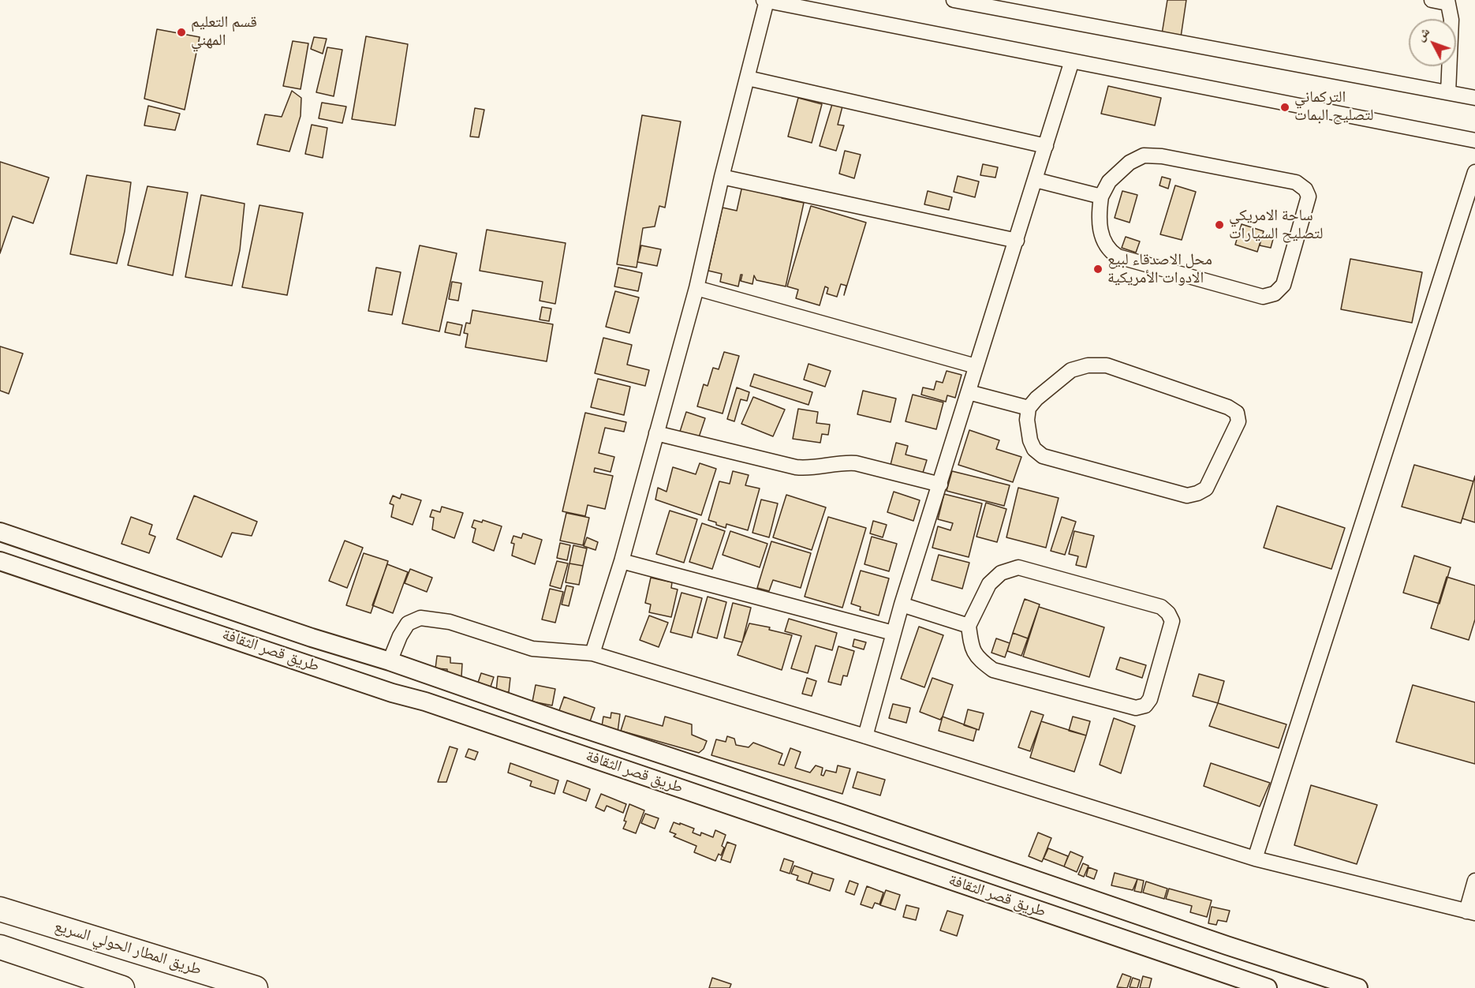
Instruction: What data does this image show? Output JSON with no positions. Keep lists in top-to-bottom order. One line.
{"streets":{"highway":["طريق المطار الحولي السريع"],"street":["طريق قصر الثقافة"]},"places":["قسم التعليم المهني","التركماني لتصليح البمات","ساحة الامريكي لتصليح السيارات","محل الاصدقاء لبيع الادوات الأمريكية"],"north":"top left"}
